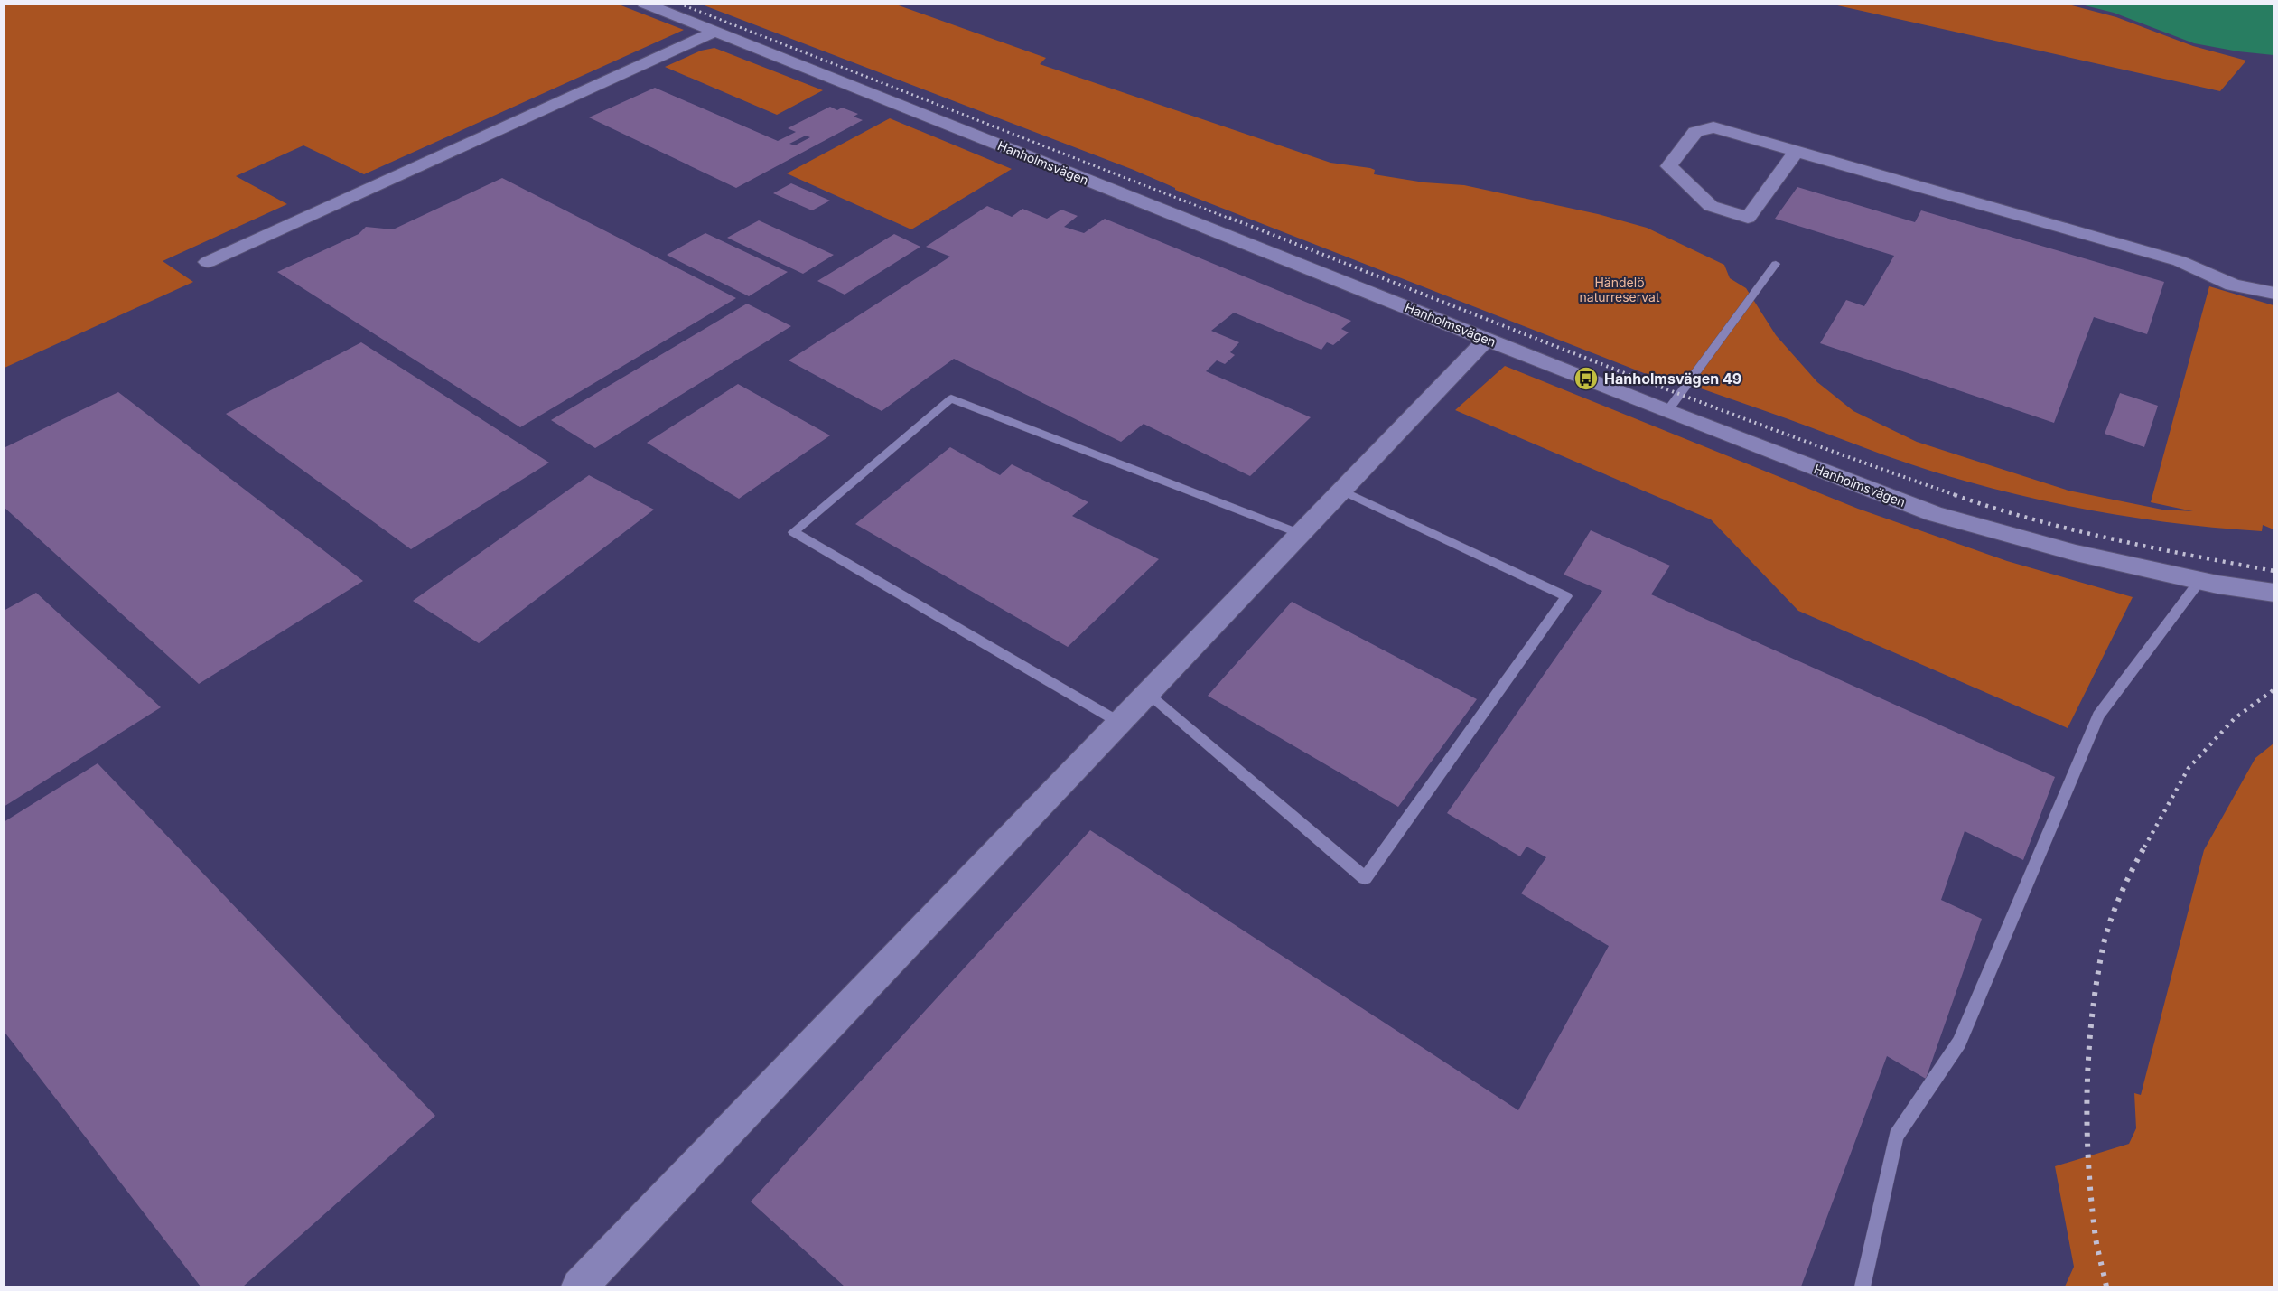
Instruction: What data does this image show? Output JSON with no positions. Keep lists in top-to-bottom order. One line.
{"streets":{"street":["Hanholmsvägen"]},"parks":["Händelö naturreservat"],"places":{"bus stop":["Hanholmsvägen 49"]}}
